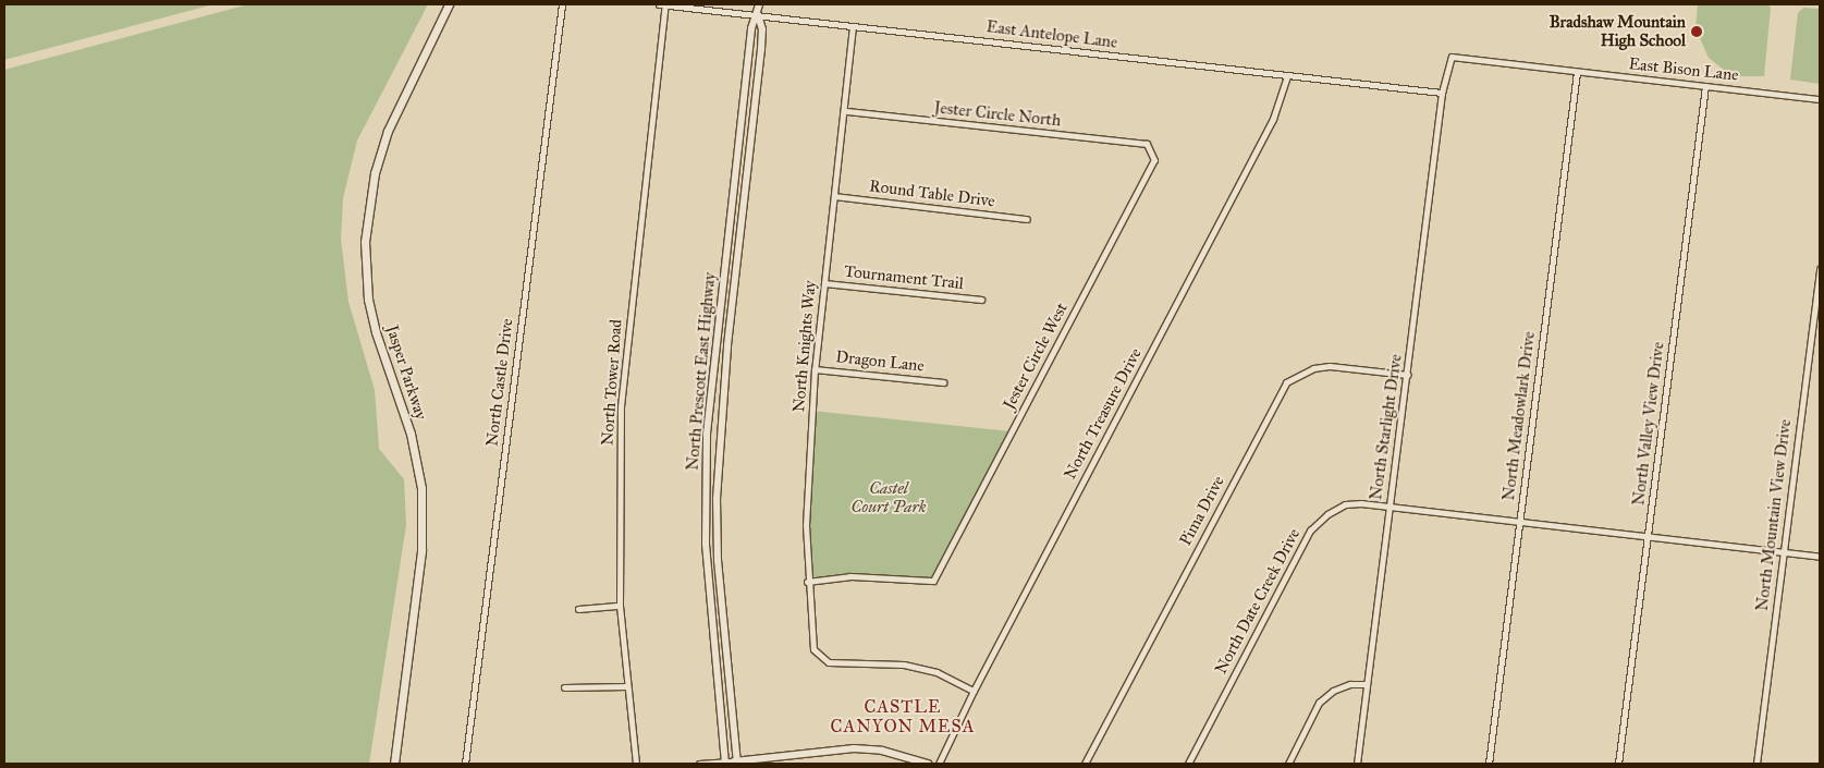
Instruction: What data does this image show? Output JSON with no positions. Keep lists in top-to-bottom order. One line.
{"streets":{"main road":["Jasper Parkway"],"street":["East Antelope Lane","East Bison Lane","Jester Circle North","Round Table Drive","Tournament Trail","North Knights Way","Jester Circle West","Dragon Lane","North Prescott East Highway","North Castle Drive","North Tower Road","North Treasure Drive","North Meadowlark Drive","North Valley View Drive","North Starlight Drive","Pima Drive","North Mountain View Drive","North Date Creek Drive"]},"crossings":[["East Antelope Lane","East Bison Lane"],["East Antelope Lane","North Knights Way"],["East Antelope Lane","North Prescott East Highway"],["East Antelope Lane","North Tower Road"],["East Antelope Lane","North Treasure Drive"],["East Antelope Lane","North Starlight Drive"],["East Bison Lane","North Meadowlark Drive"],["East Bison Lane","North Valley View Drive"],["East Bison Lane","North Starlight Drive"],["Jester Circle North","North Knights Way"],["Jester Circle North","Jester Circle West"],["Round Table Drive","North Knights Way"],["Tournament Trail","North Knights Way"],["North Knights Way","Jester Circle West"],["North Knights Way","Dragon Lane"],["North Knights Way","North Treasure Drive"],["North Meadowlark Drive","North Date Creek Drive"],["North Valley View Drive","North Date Creek Drive"],["North Starlight Drive","Pima Drive"],["North Starlight Drive","North Date Creek Drive"],["North Mountain View Drive","North Date Creek Drive"]],"districts":["CASTLE CANYON MESA"],"parks":["Castel Court Park"],"places":["Bradshaw Mountain High School"]}
